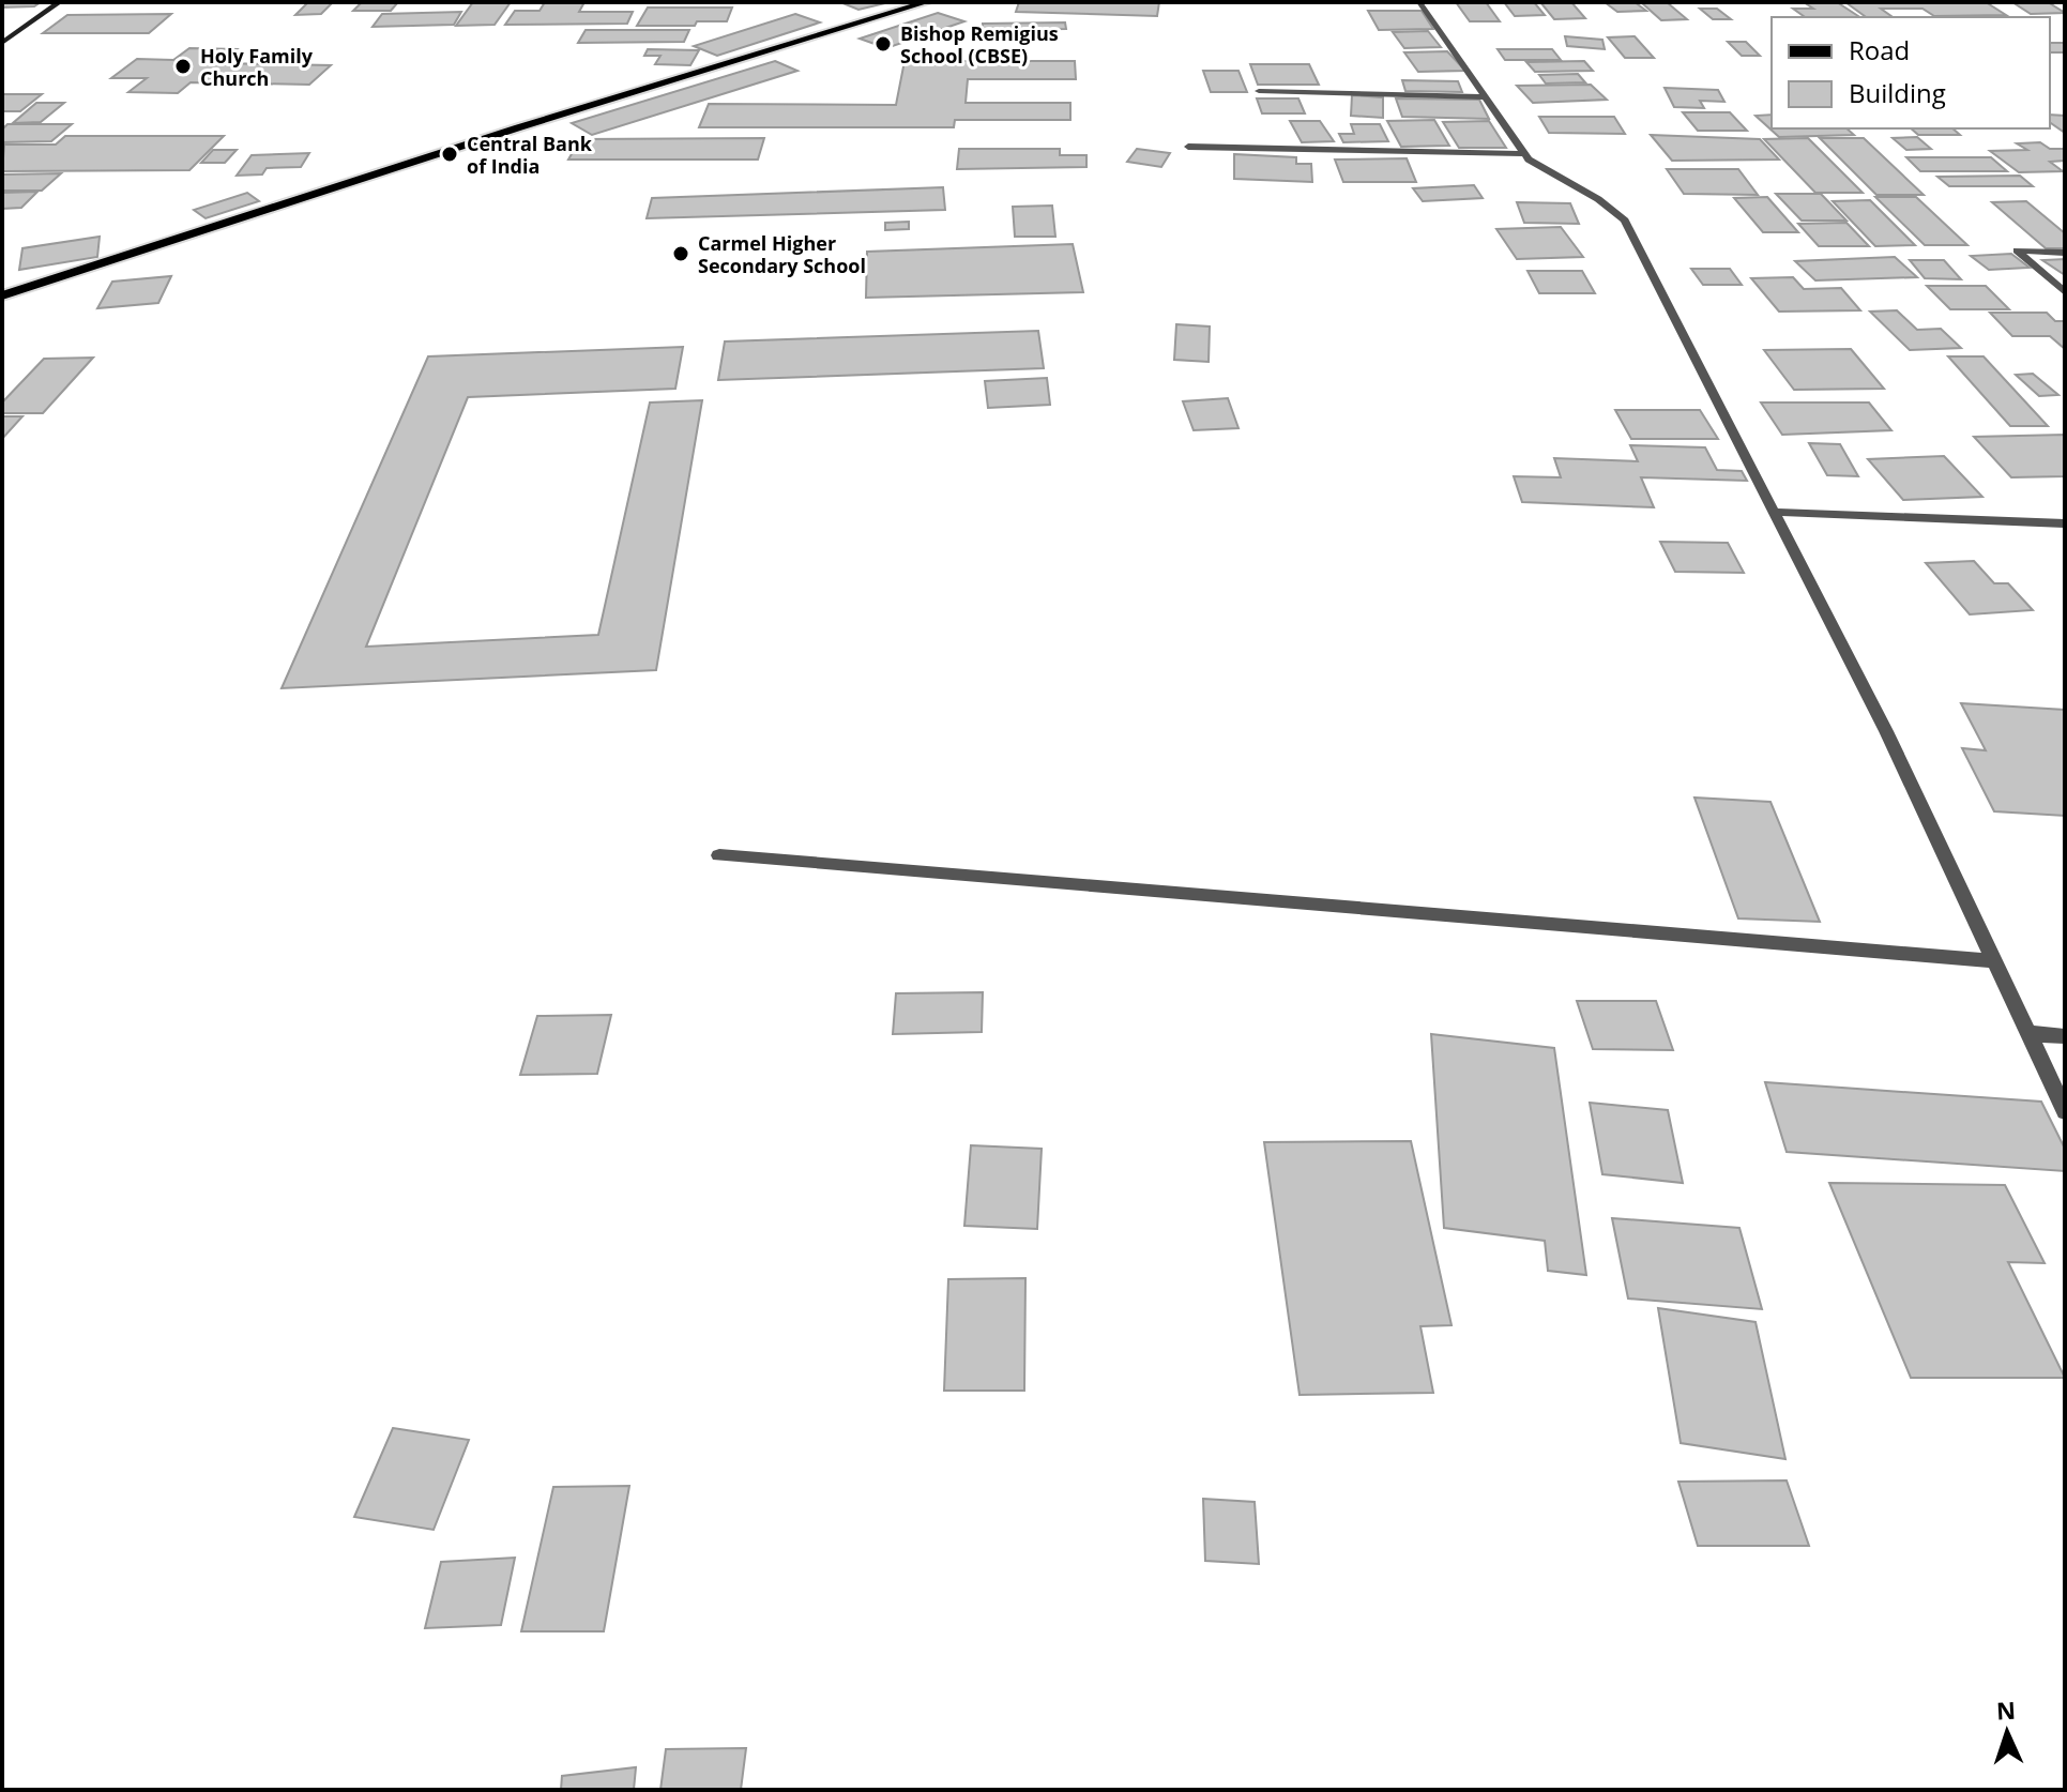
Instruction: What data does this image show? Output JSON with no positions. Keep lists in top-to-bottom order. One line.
{"places":["Bishop Remigius School (CBSE)","Holy Family Church","Central Bank of India","Carmel Higher Secondary School"],"legend":["Road","Building"],"north":"top"}
